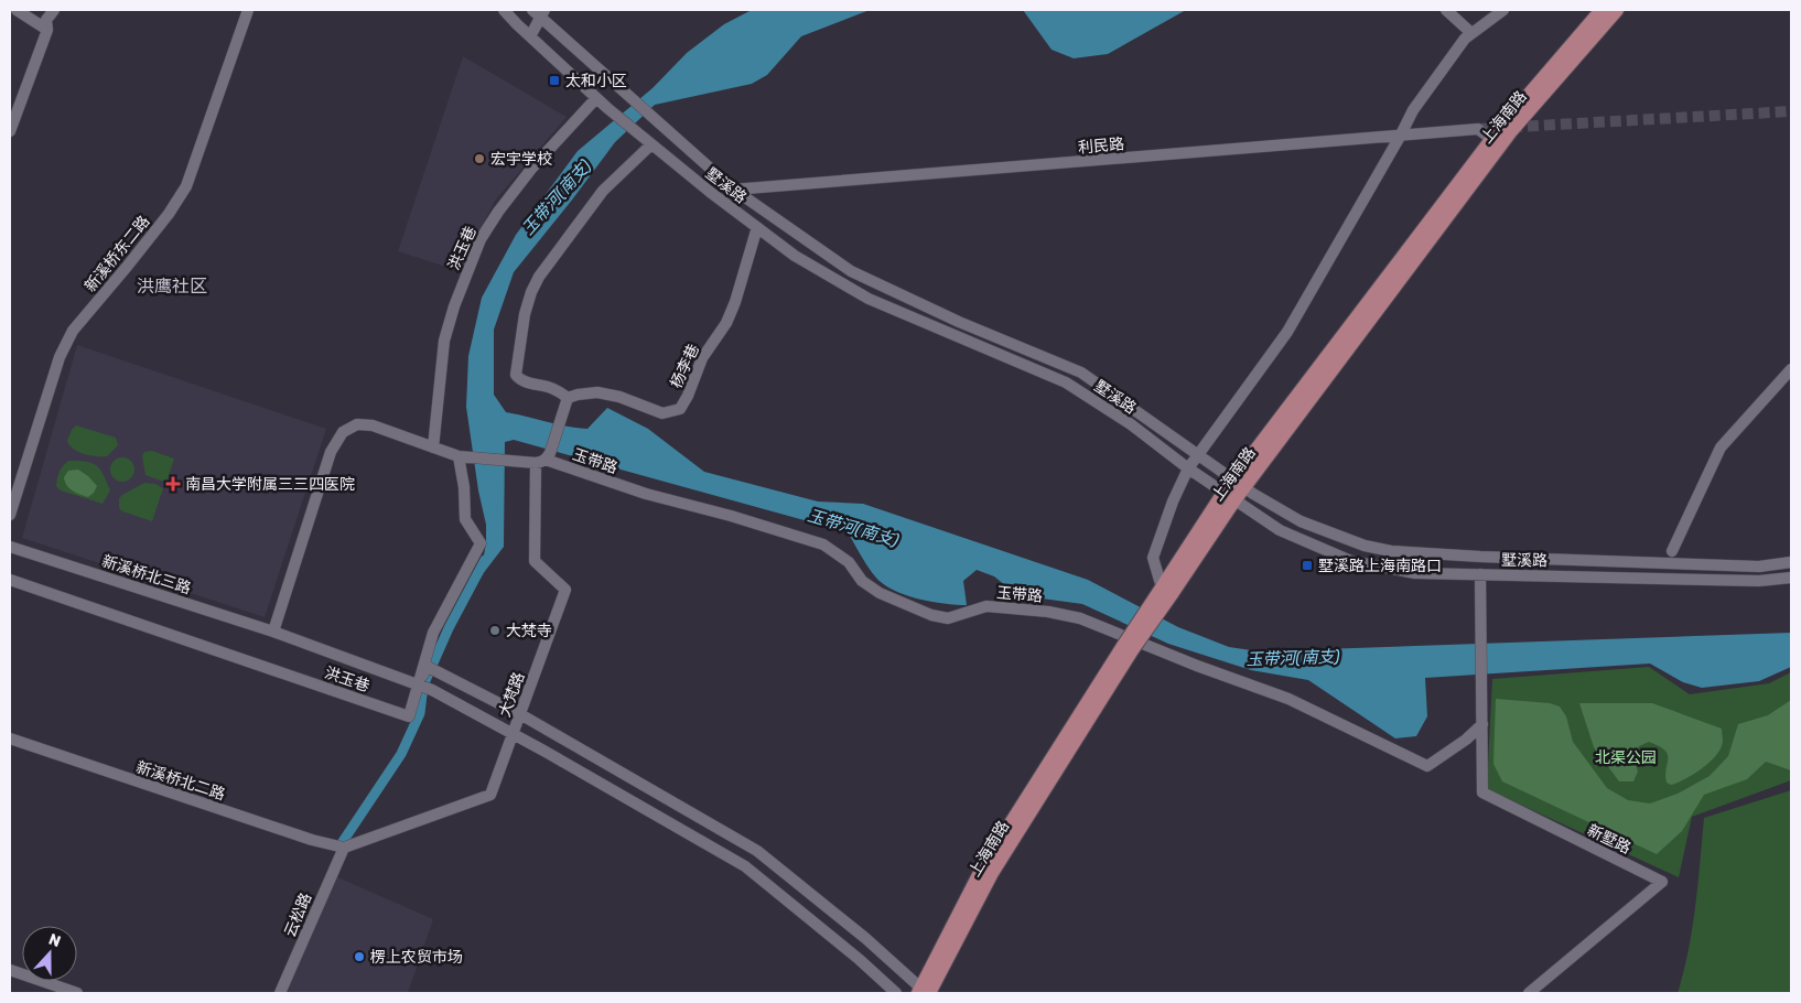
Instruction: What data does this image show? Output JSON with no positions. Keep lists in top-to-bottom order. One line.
{"streets":{"main road":["上海南路"],"street":["利民路","墅溪路","洪玉巷","新溪桥东二路","杨李巷","玉带路","新溪桥北三路","大梵路","新溪桥北二路","新墅路","云松路"]},"crossings":[["上海南路","利民路"],["上海南路","墅溪路"],["利民路","墅溪路"],["墅溪路","洪玉巷"],["墅溪路","杨李巷"],["墅溪路","新墅路"],["洪玉巷","新溪桥北三路"],["玉带路","大梵路"],["玉带路","新墅路"],["新溪桥北三路","大梵路"],["大梵路","新溪桥北二路"],["大梵路","云松路"],["新溪桥北二路","云松路"]],"districts":["洪鹰社区"],"water":["玉带河(南支)"],"parks":["北渠公园"],"places":{"transit":["太和小区","墅溪路上海南路口"],"other":["宏宇学校","大梵寺","楞上农贸市场"],"health":["南昌大学附属三三四医院"]},"north":"top"}
